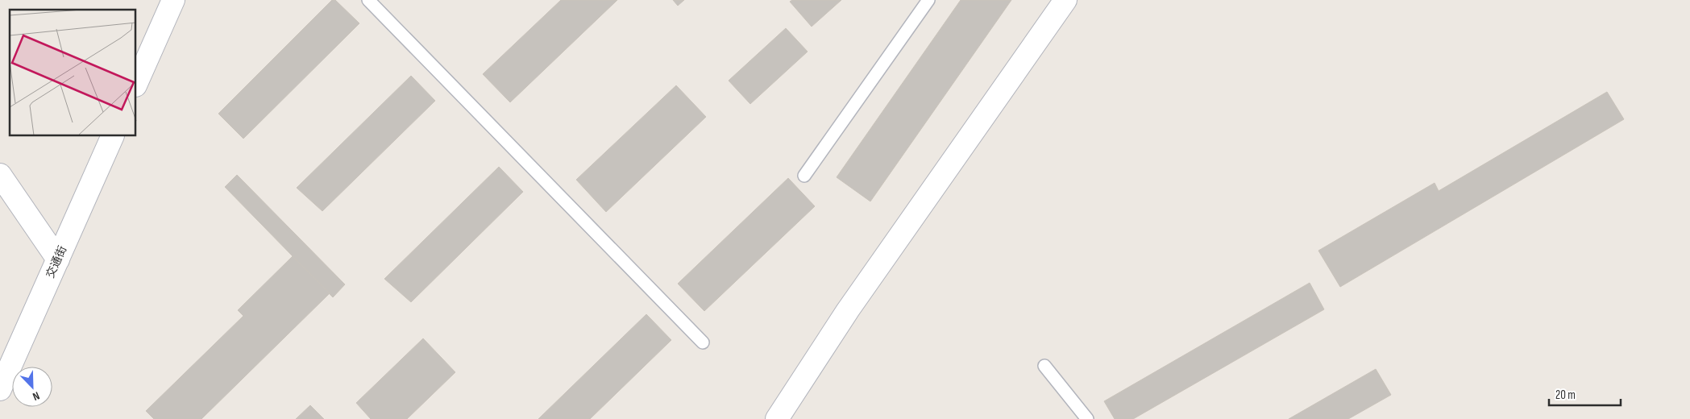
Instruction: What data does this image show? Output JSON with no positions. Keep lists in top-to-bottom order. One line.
{"streets":{"street":["交通街"]},"scale_bar":"20 m","north":"bottom right"}
